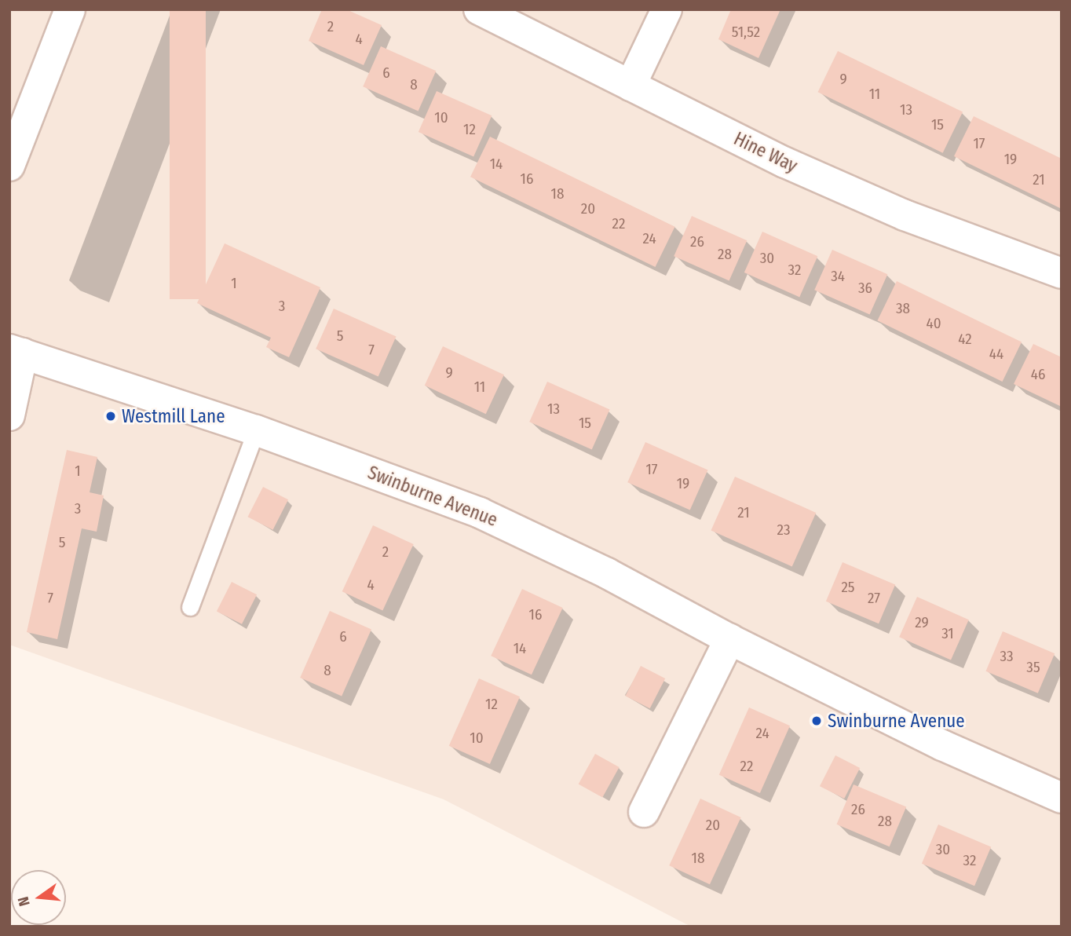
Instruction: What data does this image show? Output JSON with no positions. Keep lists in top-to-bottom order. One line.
{"streets":{"street":["Hine Way","Swinburne Avenue"]},"places":["Westmill Lane","Swinburne Avenue"],"house_numbers":["2","51,52","4","6","9","8","11","13","10","15","12","17","19","14","16","21","18","20","22","24","26","28","30","32","34","1","36","3","38","40","5","42","7","44","9","46","11","13","15","17","1","19","3","21","23","5","2","4","25","7","27","16","29","31","6","14","33","35","8","12","24","10","22","26","28","20","30","18","32"],"north":"left"}
